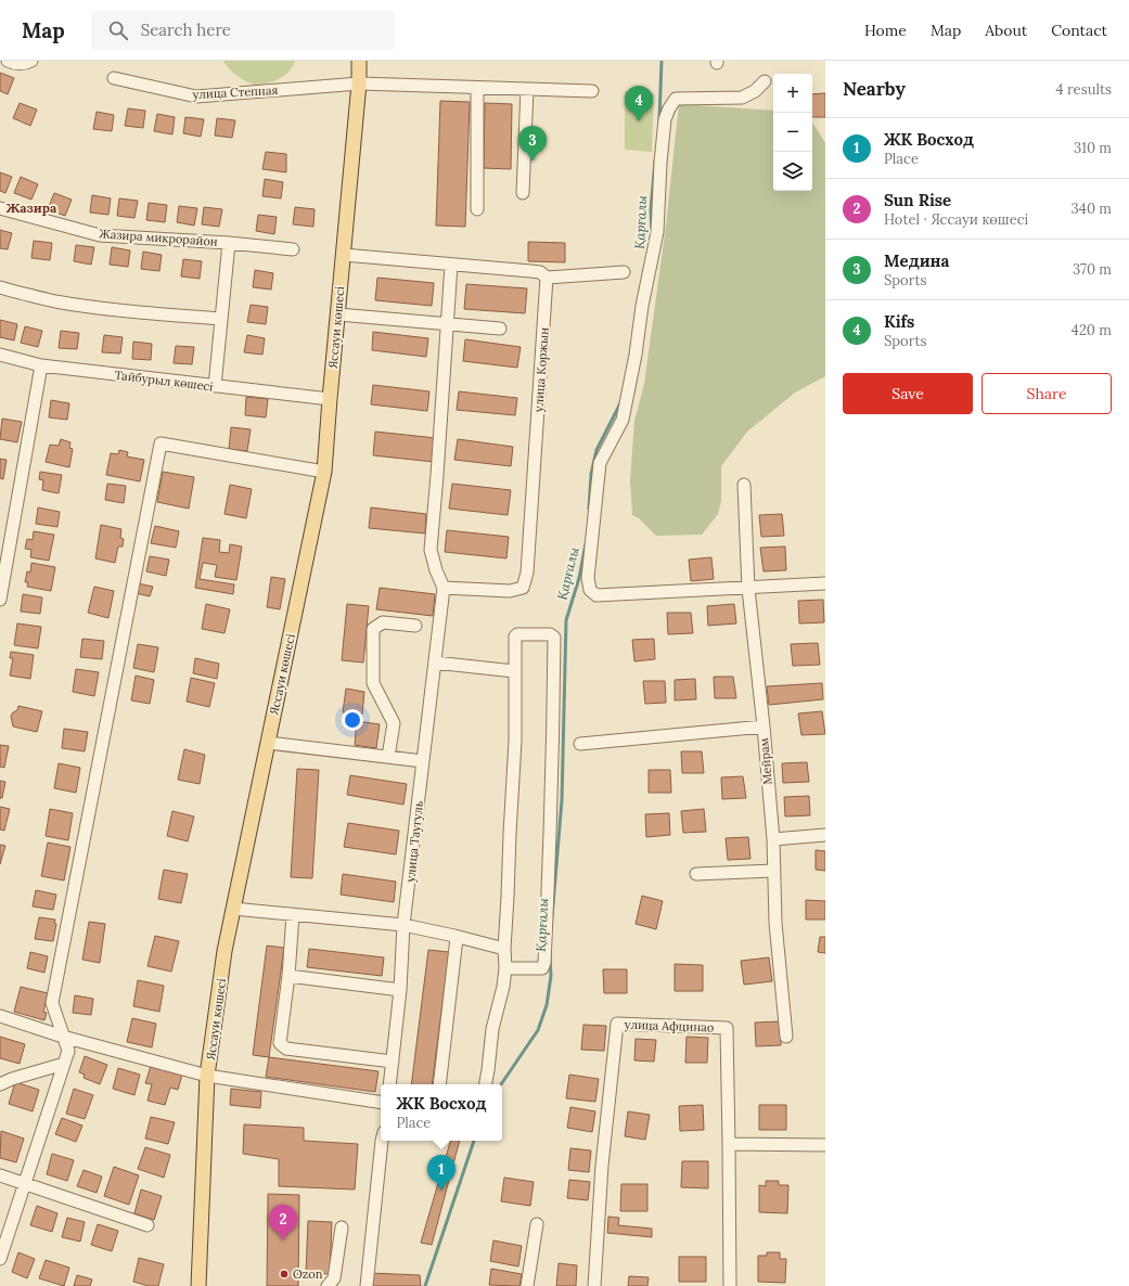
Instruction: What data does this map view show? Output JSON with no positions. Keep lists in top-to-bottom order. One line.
{"streets":{"main road":["Яссауи көшесі"],"street":["улица Степная","Жазира микрорайон","улица Коржын","Тайбурыл көшесі","Мейрам","улица Таугуль","улица Афцинао"]},"crossings":[["улица Степная","Яссауи көшесі"],["Яссауи көшесі","Тайбурыл көшесі"],["улица Коржын","улица Таугуль"]],"districts":["Жазира"],"water":["Қарғалы"],"places":["Ozon"],"page":{"header":"Map","search":"Search here","nav":["Home","Map","About","Contact"],"heading":["Nearby","4 results"],"map_buttons":["+","−"],"pins":["4","3","1","2"],"list":[{"mark":"1","name":"ЖК Восход","note":"Place","value":"310 m"},{"mark":"2","name":"Sun Rise","note":"Hotel · Яссауи көшесі","value":"340 m"},{"mark":"3","name":"Медина","note":"Sports","value":"370 m"},{"mark":"4","name":"Kifs","note":"Sports","value":"420 m"}],"buttons":["Save","Share"],"popup":["ЖК Восход","Place"]}}
